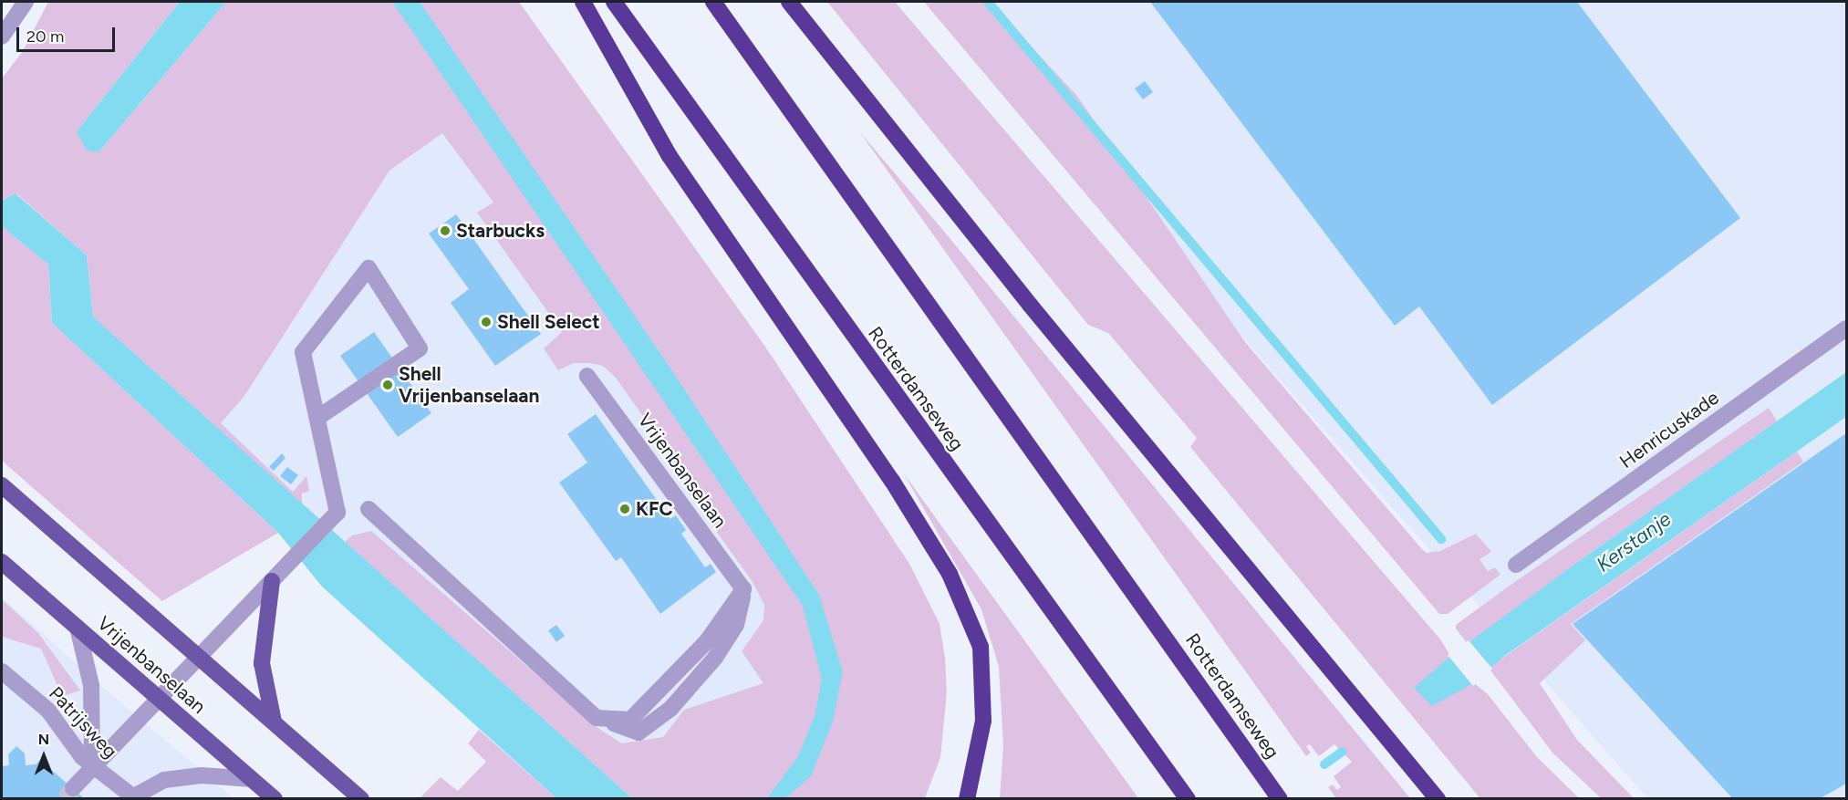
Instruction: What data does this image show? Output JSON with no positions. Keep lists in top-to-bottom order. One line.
{"streets":{"highway":["Rotterdamseweg"],"main road":["Vrijenbanselaan"],"street":["Henricuskade","Patrijsweg"]},"water":["Kerstanje"],"places":["Starbucks","Shell Select","Shell Vrijenbanselaan","KFC"],"scale_bar":"20 m","north":"top"}
